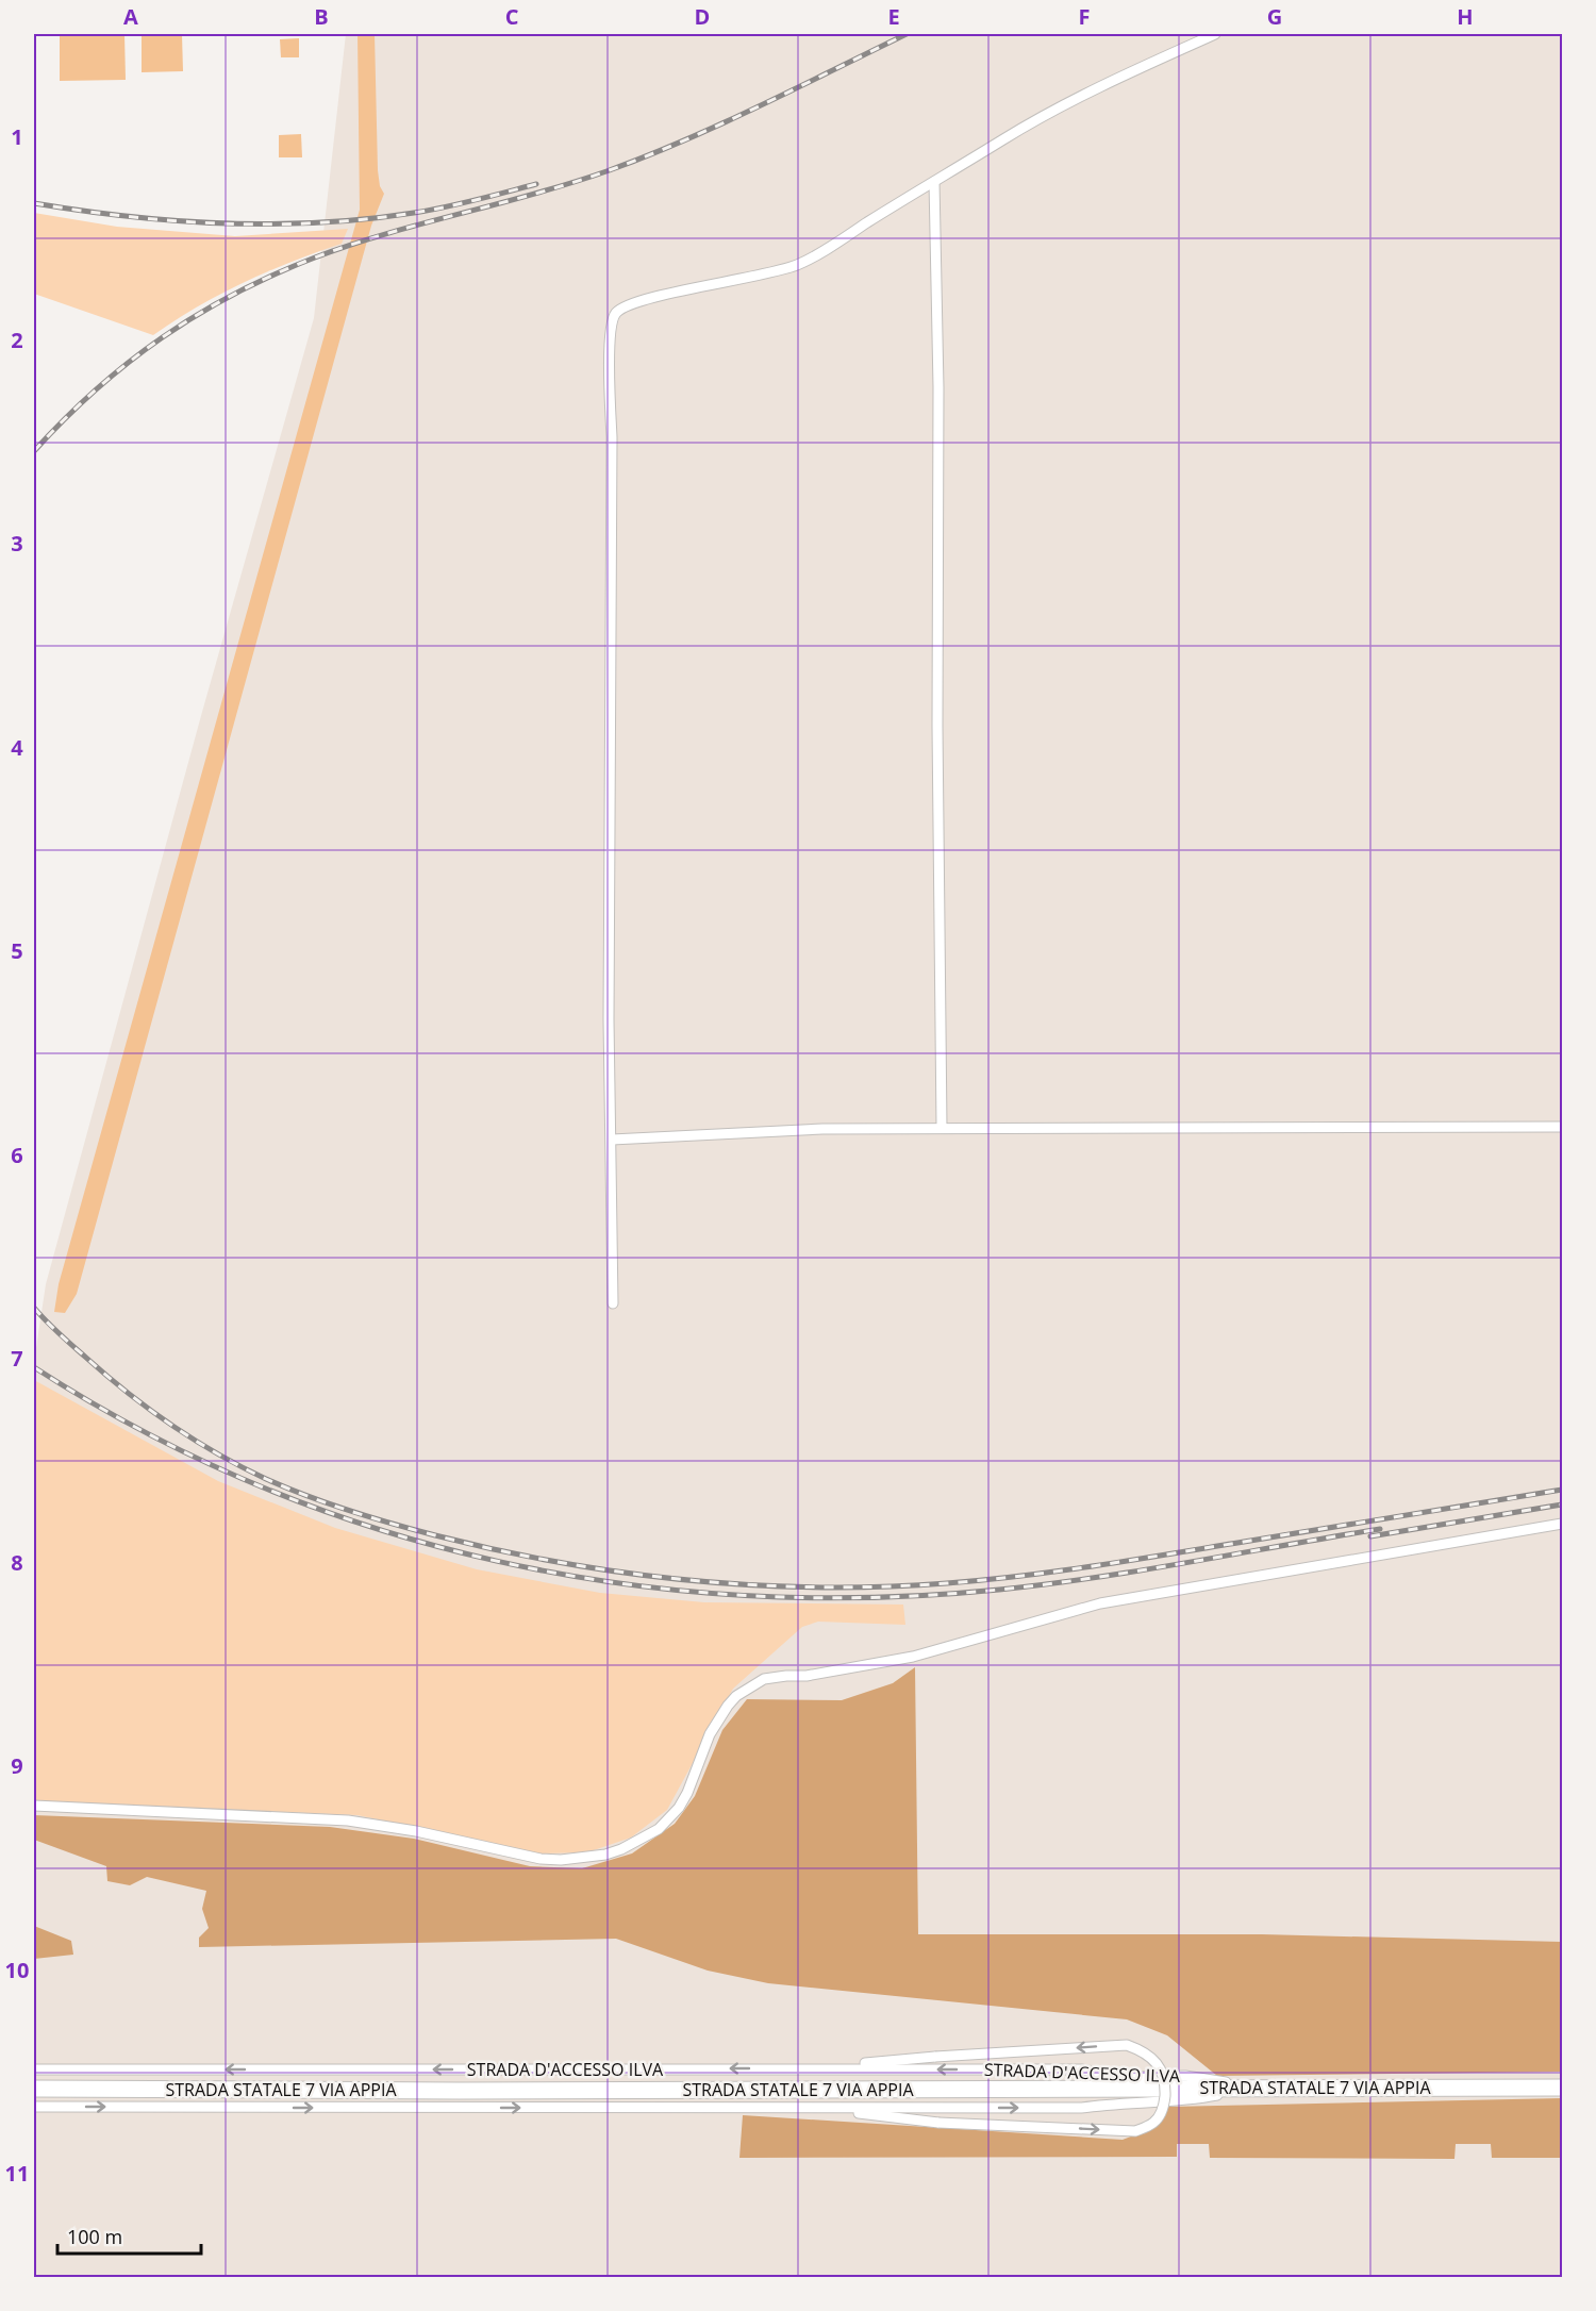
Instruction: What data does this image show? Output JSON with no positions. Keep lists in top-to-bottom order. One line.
{"streets":{"main road":["STRADA STATALE 7 VIA APPIA"],"street":["STRADA D'ACCESSO ILVA"]},"crossings":[["STRADA D'ACCESSO ILVA","STRADA STATALE 7 VIA APPIA"]],"scale_bar":"100 m","grid":{"columns":["A","B","C","D","E","F","G","H"],"rows":["1","2","3","4","5","6","7","8","9","10","11"]}}
